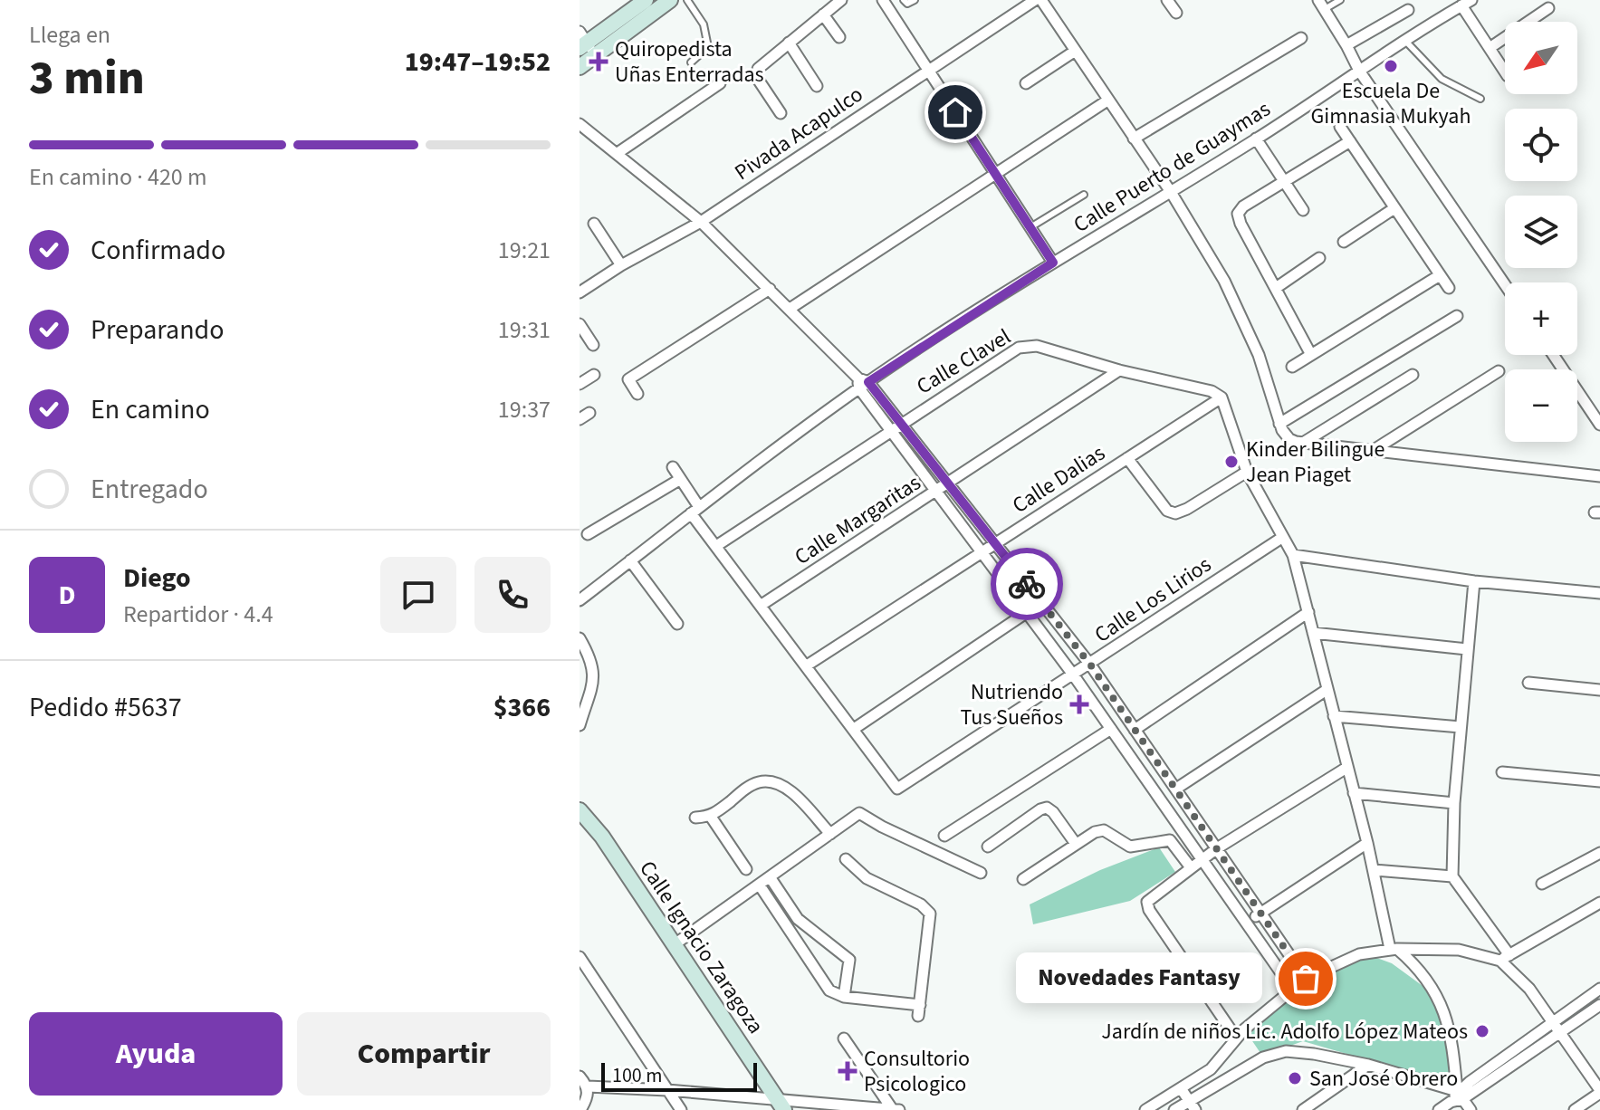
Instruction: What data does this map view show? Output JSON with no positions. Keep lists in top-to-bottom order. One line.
{"streets":{"street":["Pivada Acapulco","Calle Puerto de Guaymas","Calle Clavel","Calle Dalias","Calle Margaritas","Calle Los Lirios","Calle Ignacio Zaragoza"]},"crossings":[["Calle Clavel","Calle Dalias"],["Calle Clavel","Calle Margaritas"]],"places":{"health":["Quiropedista Uñas Enterradas","Nutriendo Tus Sueños","Consultorio Psicologico"],"other":["Escuela De Gimnasia Mukyah","Kinder Bilingue Jean Piaget","Novedades Fantasy","Jardín de niños Lic. Adolfo López Mateos","San José Obrero"]},"scale_bar":"100 m","north":"bottom left","page":{"heading":["3 min","Llega en","19:47–19:52"],"panel":["Diego","Repartidor · 4.4","Pedido #5637","$366"],"map_buttons":["+","−"],"bar":"En camino · 420 m","list":[["Confirmado","19:21"],["Preparando","19:31"],["En camino","19:37"],"Entregado"],"round":"D","bubble":"Novedades Fantasy","buttons":["Ayuda","Compartir"],"scale":"100 m"}}
